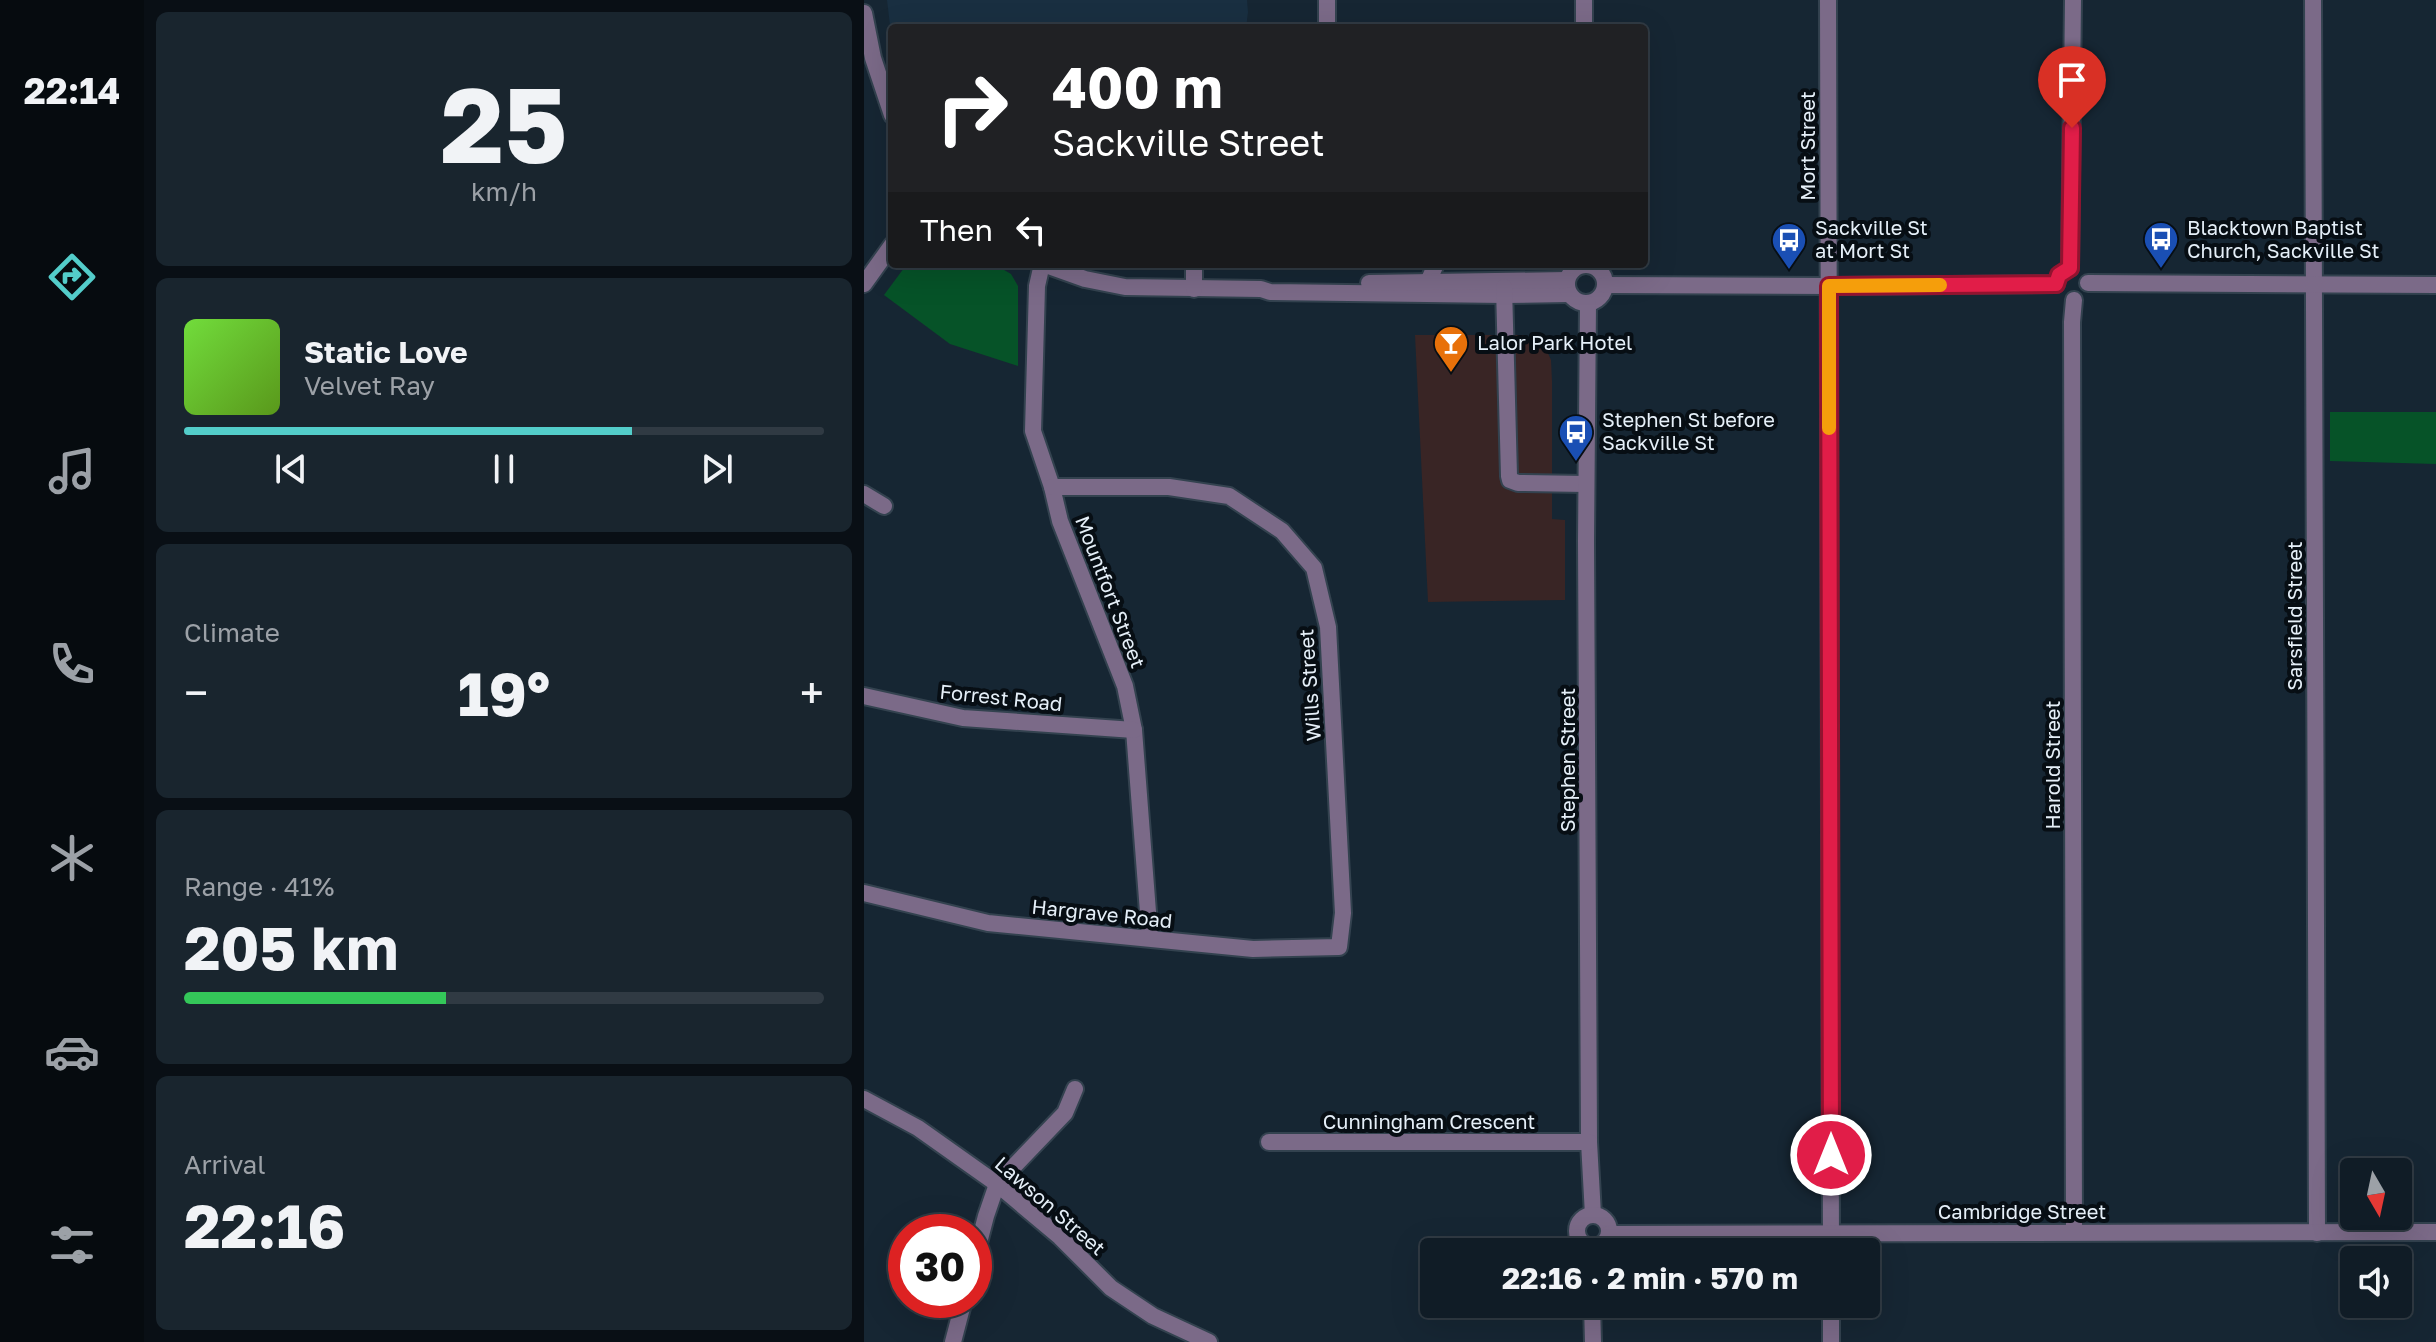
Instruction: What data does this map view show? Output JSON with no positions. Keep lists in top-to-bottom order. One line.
{"streets":{"street":["Mort Street","Mountfort Street","Sarsfield Street","Wills Street","Forrest Road","Stephen Street","Harold Street","Hargrave Road","Cunningham Crescent","Lawson Street","Cambridge Street"]},"crossings":[["Mort Street","Cambridge Street"],["Mountfort Street","Wills Street"],["Mountfort Street","Forrest Road"],["Mountfort Street","Hargrave Road"],["Sarsfield Street","Cambridge Street"],["Wills Street","Hargrave Road"],["Stephen Street","Cunningham Crescent"],["Harold Street","Cambridge Street"]],"places":{"bus stop":["Blacktown Baptist Church, Sackville St","Sackville St at Mort St","Stephen St before Sackville St"],"bar":["Lalor Park Hotel"]},"north":"bottom","page":{"tabs":"22:14","tile":[["25","km/h"],"Climate",["Range · 41%","205 km"],["Arrival","22:16"]],"turn":["400 m","Sackville Street"],"then":"Then","song":["Static Love","Velvet Ray"],"heat":["−","19°","+"],"limit":"30","trip":"22:16 · 2 min · 570 m"}}
